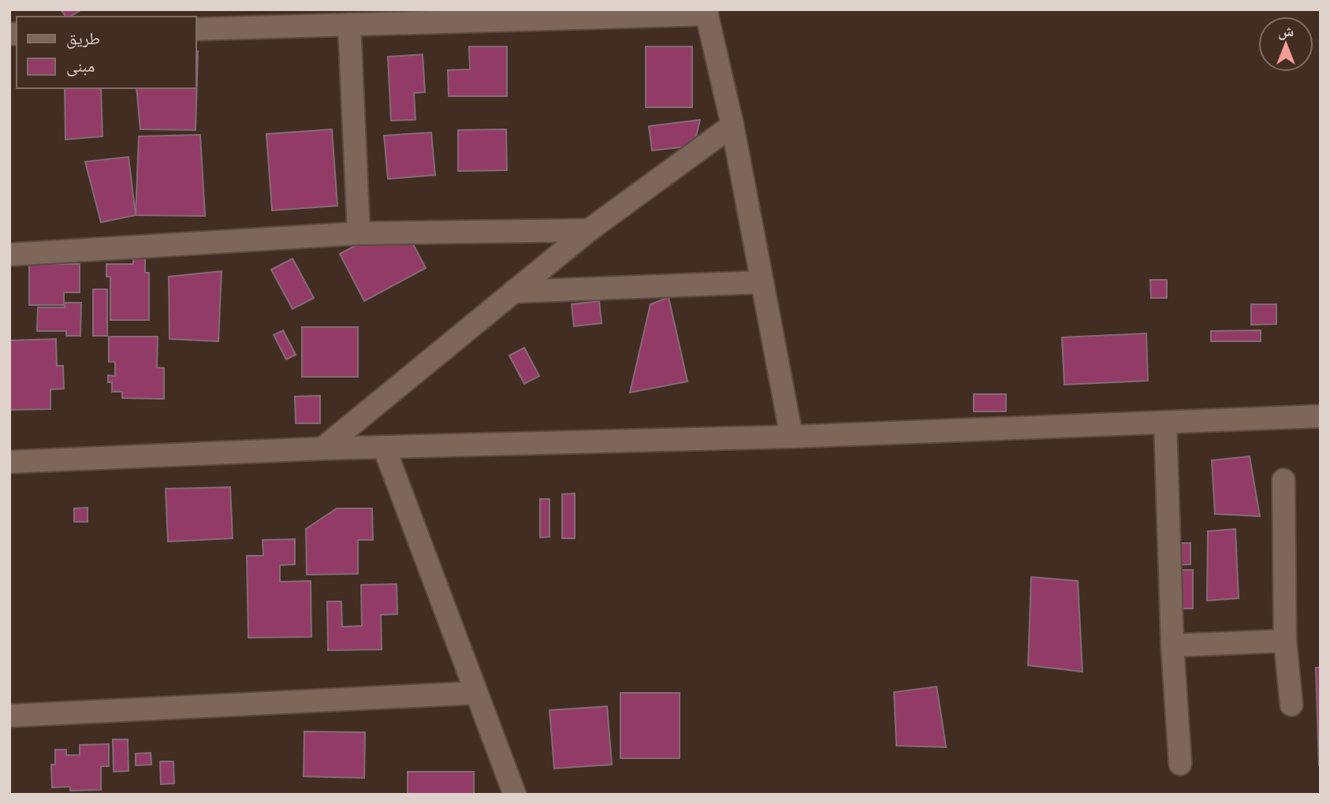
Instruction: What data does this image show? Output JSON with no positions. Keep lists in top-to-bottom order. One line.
{"legend":["طريق","مبنى"],"north":"top"}
